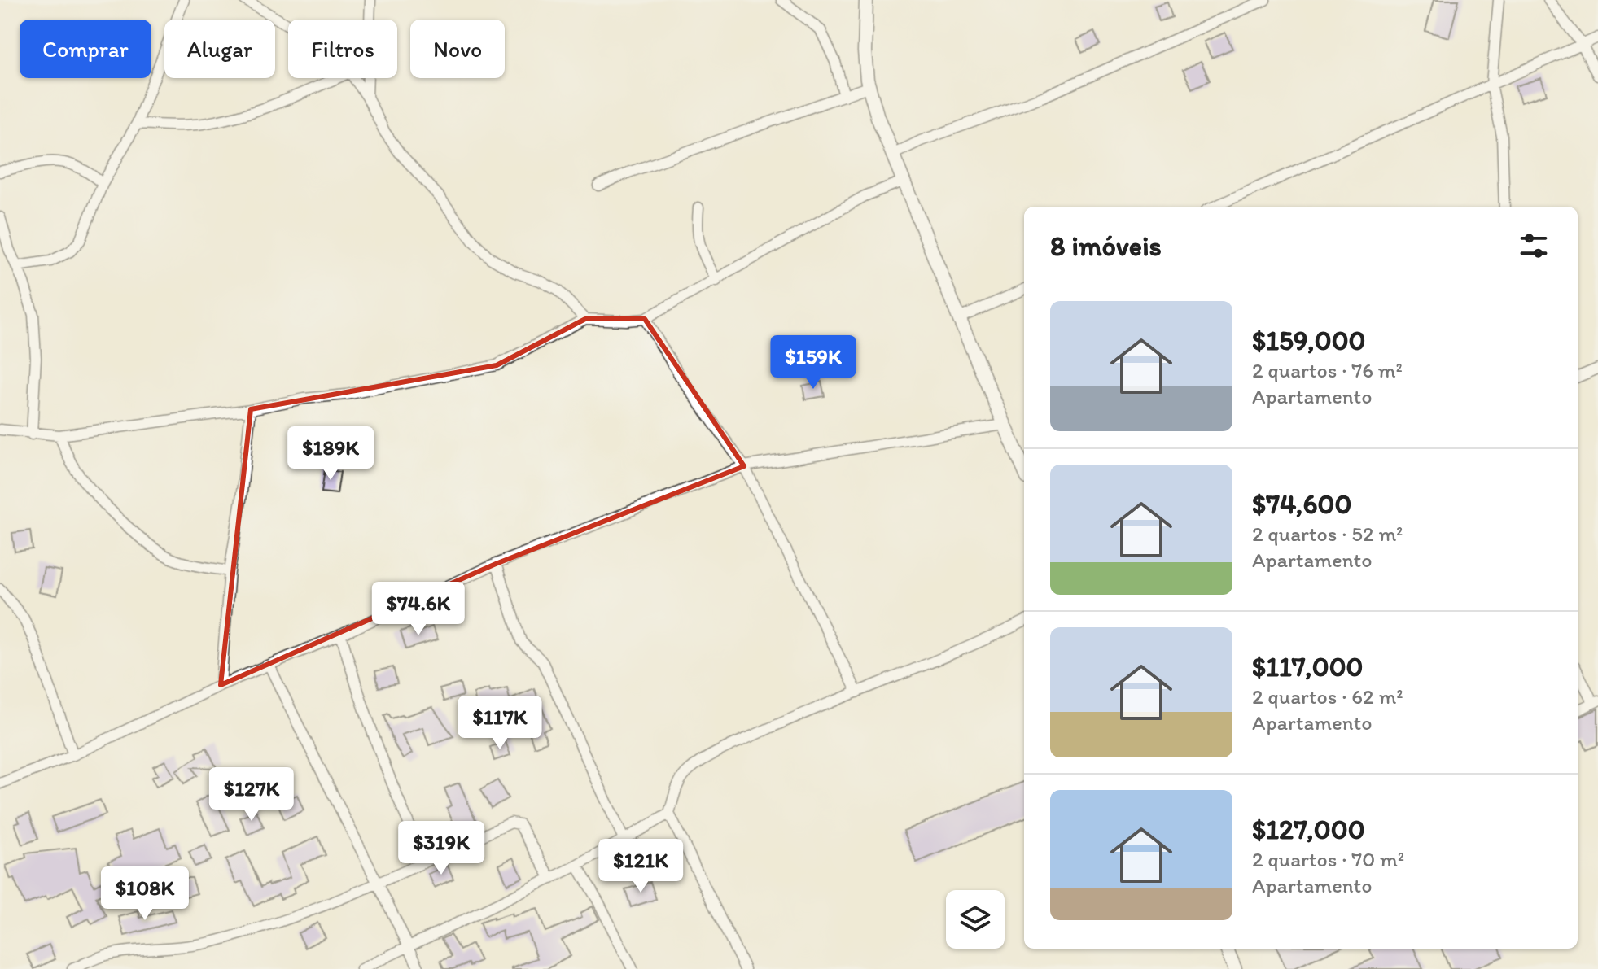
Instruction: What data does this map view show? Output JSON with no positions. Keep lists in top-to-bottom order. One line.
{"page":{"chip":["Comprar","Alugar","Filtros","Novo"],"heading":"8 imóveis","list":[{"name":"$159,000","note":"2 quartos · 76 m² · Apartamento"},{"name":"$74,600","note":"2 quartos · 52 m² · Apartamento"},{"name":"$117,000","note":"2 quartos · 62 m² · Apartamento"},{"name":"$127,000","note":"2 quartos · 70 m² · Apartamento"}],"price":["$159K","$189K","$74.6K","$117K","$127K","$319K","$121K","$108K"]}}
